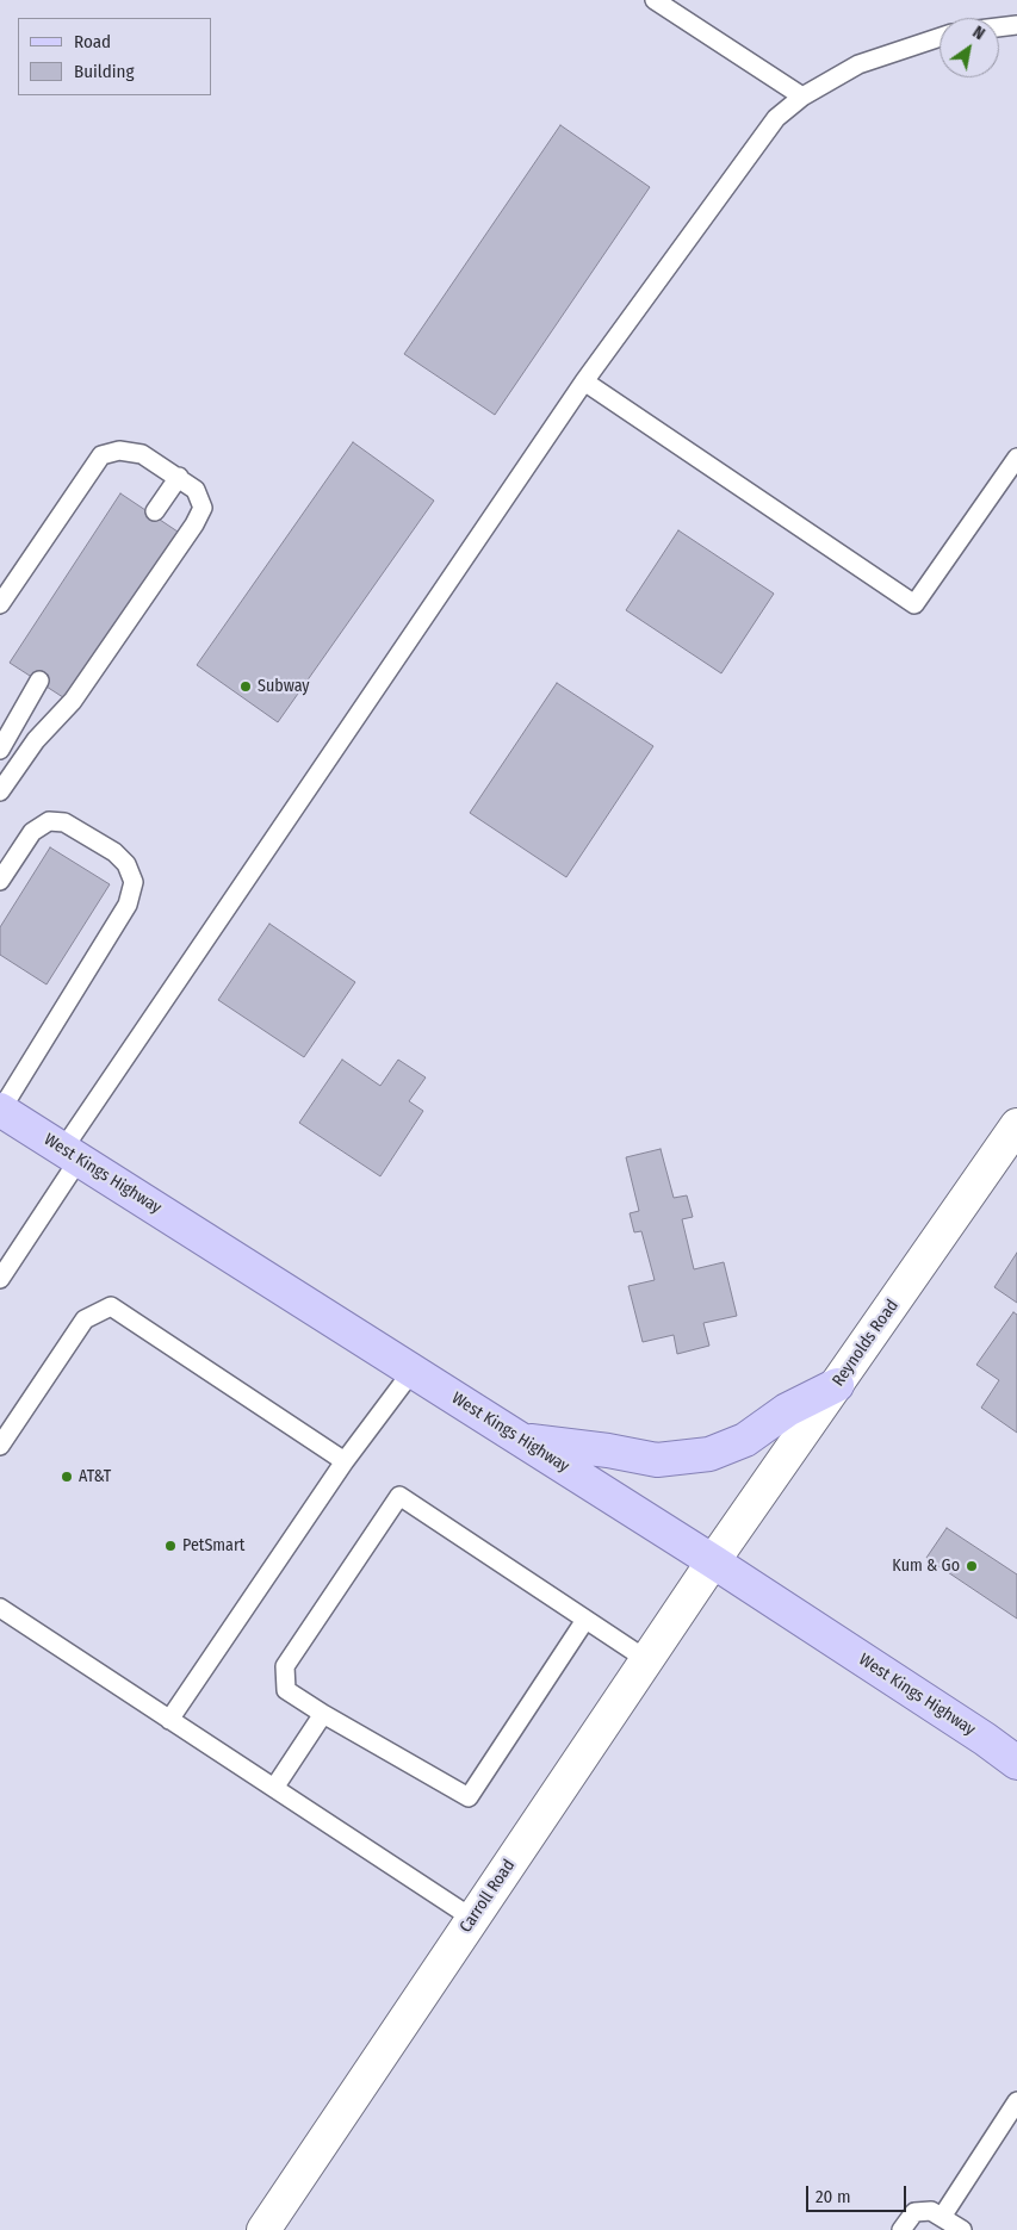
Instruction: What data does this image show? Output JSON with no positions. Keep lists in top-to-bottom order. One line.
{"streets":{"main road":["West Kings Highway"],"street":["Reynolds Road","Carroll Road"]},"crossings":[["West Kings Highway","Reynolds Road"],["West Kings Highway","Carroll Road"],["Reynolds Road","Carroll Road"]],"places":["Subway","AT&T","PetSmart","Kum & Go"],"legend":["Road","Building"],"scale_bar":"20 m","north":"top right"}
